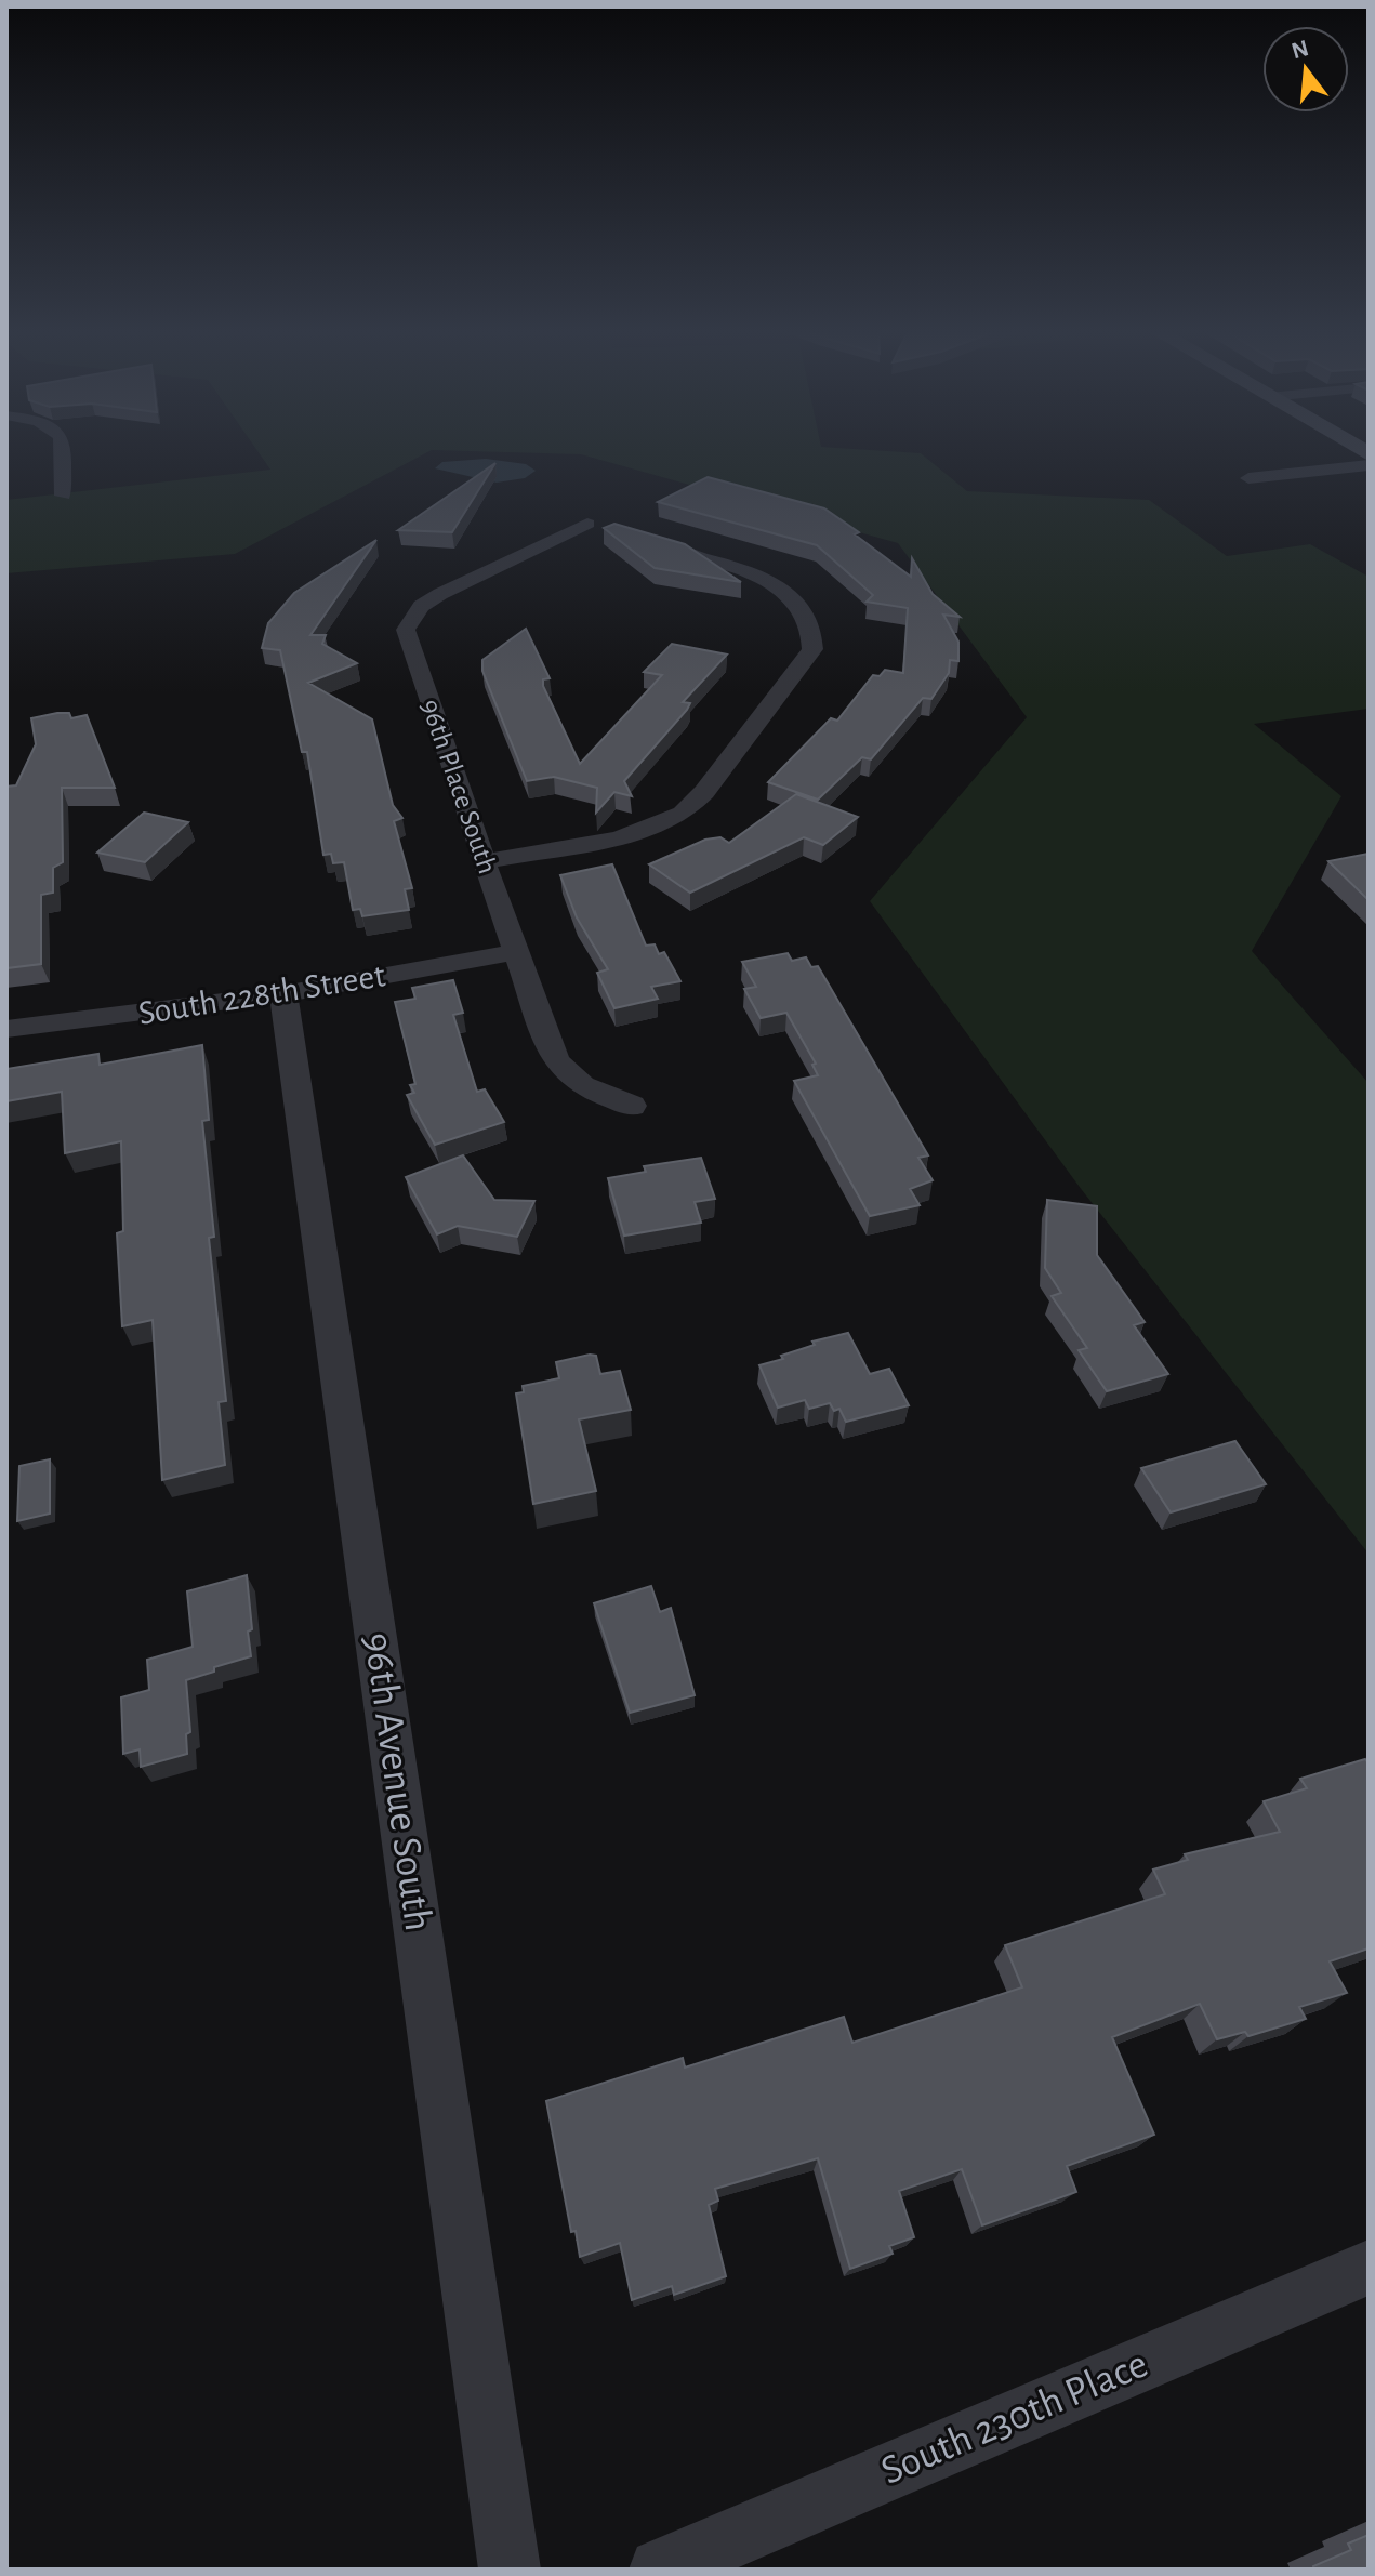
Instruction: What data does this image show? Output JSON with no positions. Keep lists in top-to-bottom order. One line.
{"streets":{"street":["96th Place South","South 228th Street","96th Avenue South","South 230th Place"]},"crossings":[["96th Place South","South 228th Street"],["South 228th Street","96th Avenue South"]],"north":"top"}
